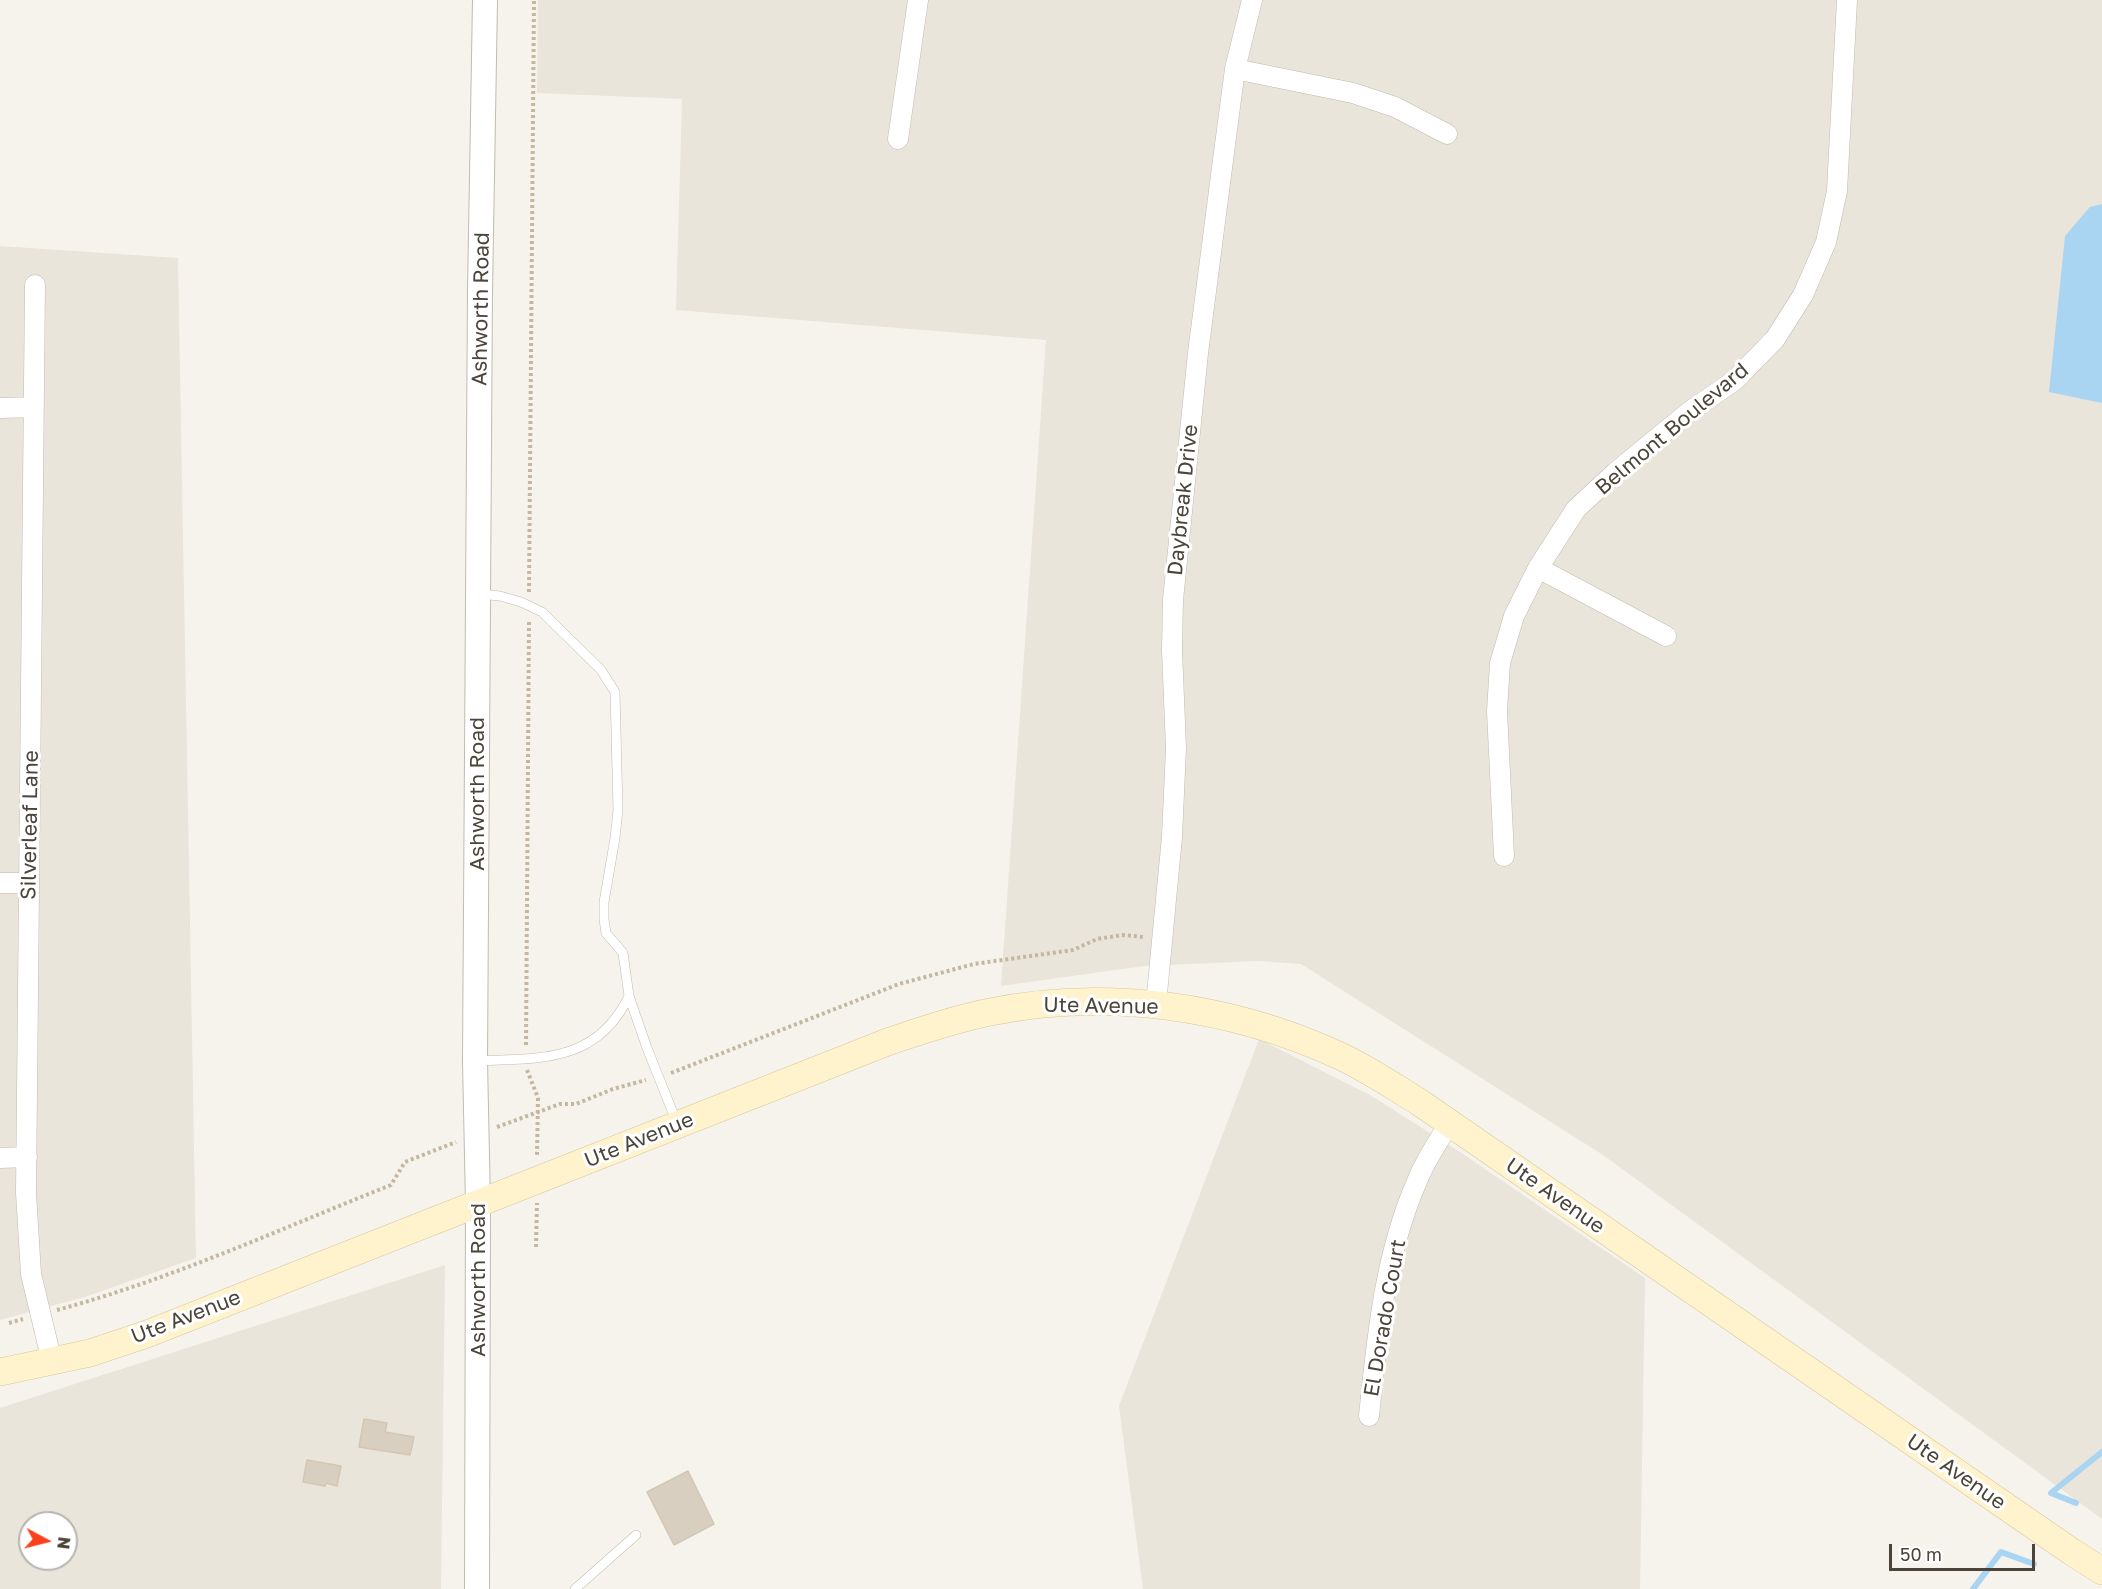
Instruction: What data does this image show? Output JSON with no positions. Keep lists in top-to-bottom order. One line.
{"streets":{"main road":["Ute Avenue"],"street":["Ashworth Road","Belmont Boulevard","Daybreak Drive","Silverleaf Lane","El Dorado Court"]},"crossings":[["Ashworth Road","Ute Avenue"],["Daybreak Drive","Ute Avenue"],["Silverleaf Lane","Ute Avenue"],["Ute Avenue","El Dorado Court"]],"scale_bar":"50 m","north":"right"}
